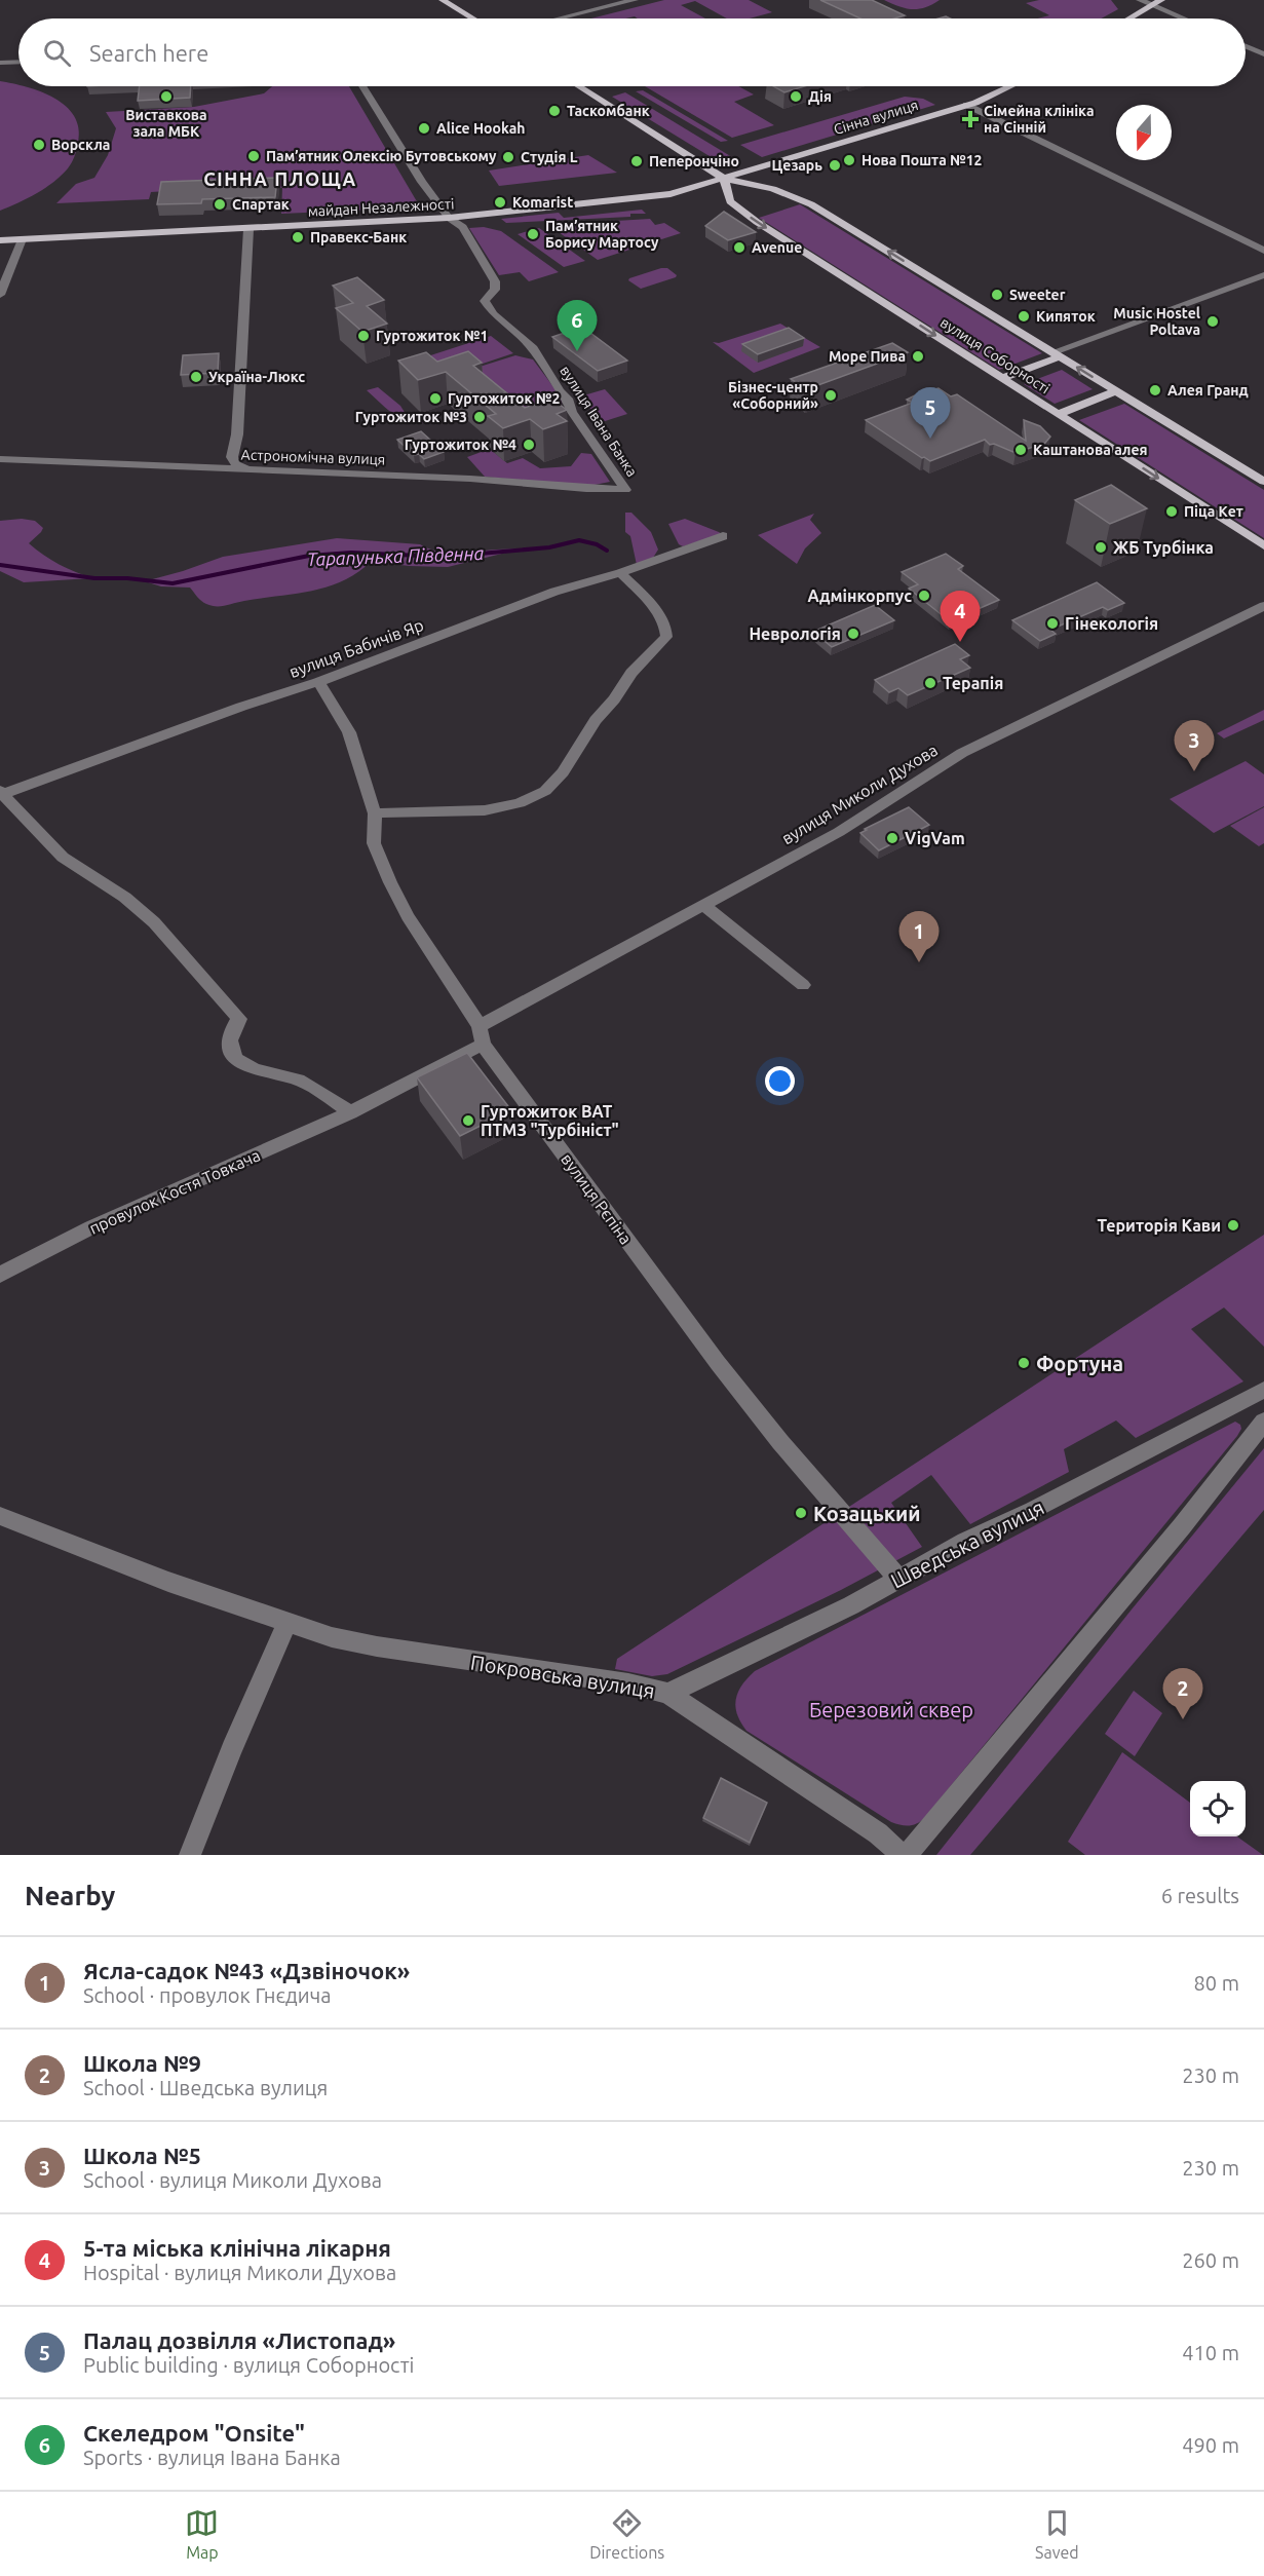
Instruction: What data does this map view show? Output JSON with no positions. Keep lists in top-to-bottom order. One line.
{"streets":{"main road":["Сінна вулиця","майдан Незалежності","вулиця Соборності"],"street":["вулиця Івана Банка","Астрономічна вулиця","вулиця Бабичів Яр","вулиця Миколи Духова","провулок Костя Товкача","вулиця Рєпіна","Шведська вулиця","Покровська вулиця"]},"crossings":[["Сінна вулиця","майдан Незалежності"],["Сінна вулиця","вулиця Соборності"],["майдан Незалежності","вулиця Соборності"],["майдан Незалежності","вулиця Івана Банка"],["вулиця Івана Банка","Астрономічна вулиця"],["вулиця Бабичів Яр","вулиця Рєпіна"],["вулиця Миколи Духова","вулиця Рєпіна"],["провулок Костя Товкача","вулиця Рєпіна"],["вулиця Рєпіна","Шведська вулиця"],["Шведська вулиця","Покровська вулиця"]],"districts":["СІННА ПЛОЩА"],"water":["Тарапунька Південна"],"parks":["Березовий сквер"],"places":{"other":["Виставкова зала МБК","Дія","Таскомбанк","Alice Hookah","Ворскла","Пам’ятник Олексію Бутовському","Студія L","Нова Пошта №12","Пеперончіно","Цезарь","Komarist","Спартак","Пам’ятник Борису Мартосу","Правекс-Банк","Avenue","Sweeter","Кипяток","Music Hostel Poltava","Гуртожиток №1","Море Пива","Україна-Люкс","Алея Гранд","Бізнес-центр «Соборний»","Гуртожиток №2","Гуртожиток №3","Гуртожиток №4","Каштанова алея","Піца Кет","ЖБ Турбінка","Адмінкорпус","Гінекологія","Неврологія","Терапія","VigVam","Гуртожиток ВАТ ПТМЗ \"Турбініст\"","Територія Кави","Фортуна","Козацький"],"health":["Сімейна клініка на Сінній"]},"north":"bottom","page":{"search":"Search here","pins":["6","5","4","3","1","2"],"heading":["Nearby","6 results"],"list":[{"mark":"1","name":"Ясла-садок №43 «Дзвіночок»","note":"School · провулок Гнєдича","value":"80 m"},{"mark":"2","name":"Школа №9","note":"School · Шведська вулиця","value":"230 m"},{"mark":"3","name":"Школа №5","note":"School · вулиця Миколи Духова","value":"230 m"},{"mark":"4","name":"5-та міська клінічна лікарня","note":"Hospital · вулиця Миколи Духова","value":"260 m"},{"mark":"5","name":"Палац дозвілля «Листопад»","note":"Public building · вулиця Соборності","value":"410 m"},{"mark":"6","name":"Скеледром \"Onsite\"","note":"Sports · вулиця Івана Банка","value":"490 m"}],"nav":["Map","Directions","Saved"]}}
